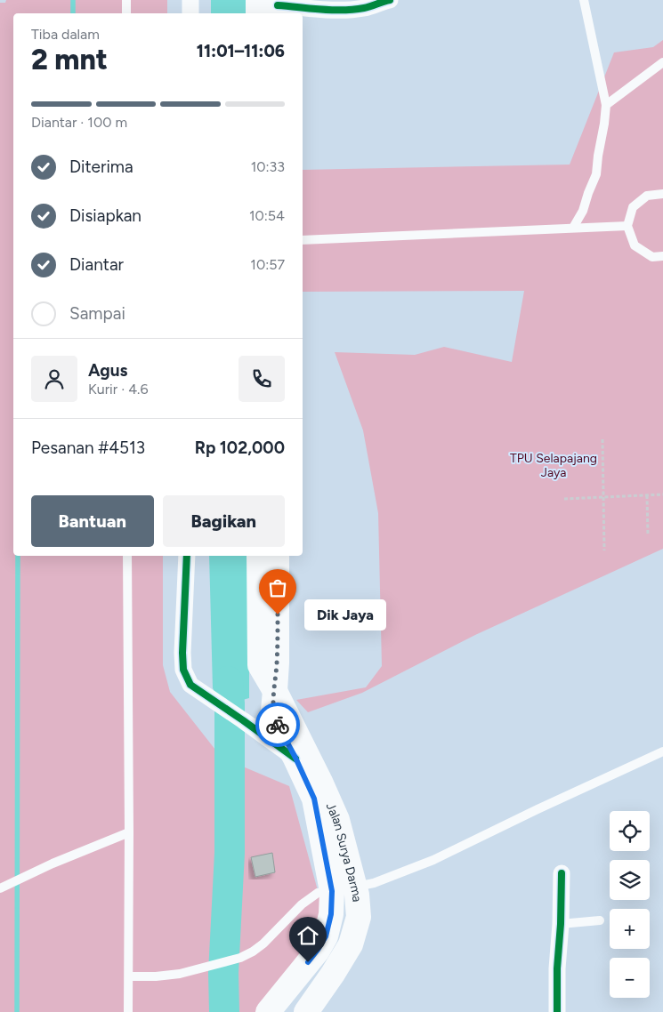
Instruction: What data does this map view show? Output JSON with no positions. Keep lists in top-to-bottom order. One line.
{"streets":{"main road":["Jalan Surya Darma"]},"parks":["TPU Selapajang Jaya"],"places":["Dik Jaya"],"page":{"heading":["2 mnt","Tiba dalam","11:01–11:06"],"panel":["Agus","Kurir · 4.6","Pesanan #4513","Rp 102,000"],"bar":"Diantar · 100 m","list":[["Diterima","10:33"],["Disiapkan","10:54"],["Diantar","10:57"],"Sampai"],"buttons":["Bantuan","Bagikan"],"bubble":"Dik Jaya","map_buttons":["+","−"]}}
